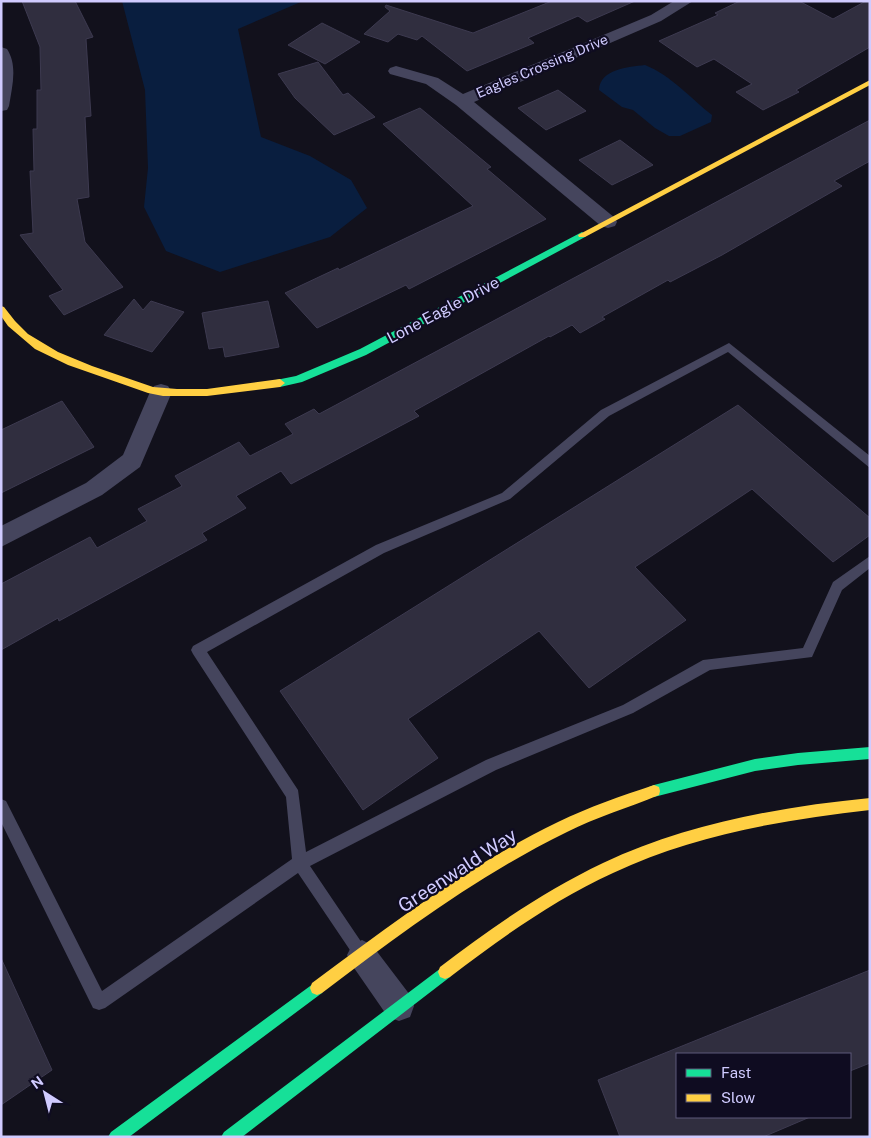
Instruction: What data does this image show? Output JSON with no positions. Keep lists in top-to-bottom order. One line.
{"streets":{"street":["Eagles Crossing Drive","Lone Eagle Drive","Greenwald Way"]},"crossings":[["Eagles Crossing Drive","Lone Eagle Drive"]],"legend":["Fast","Slow"],"north":"top left"}
